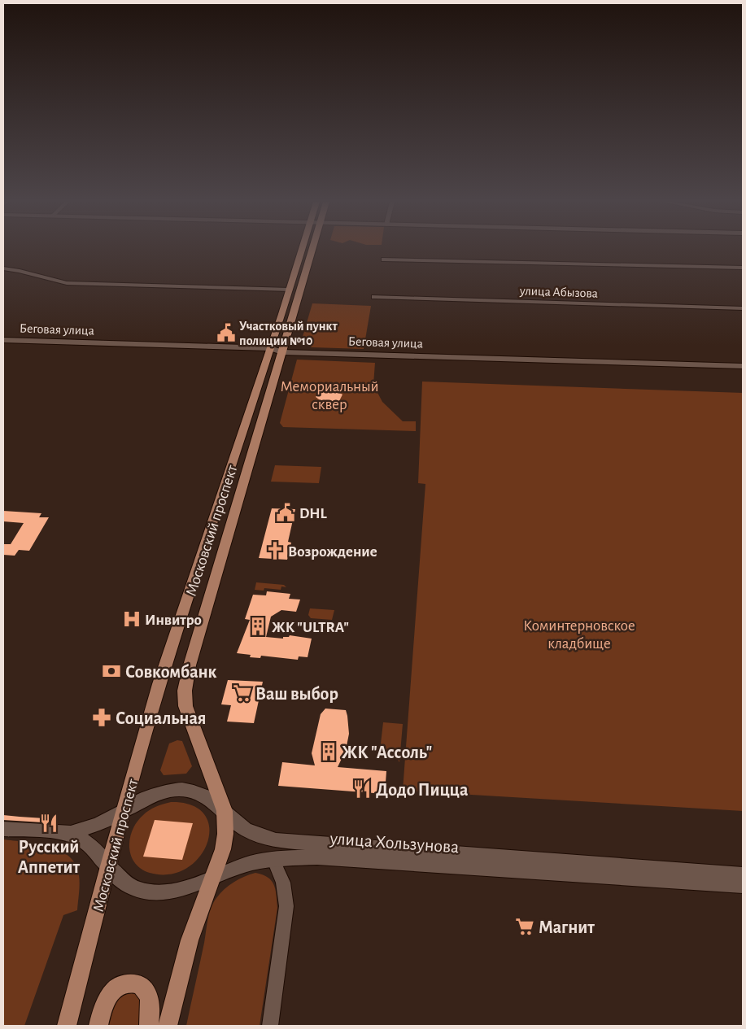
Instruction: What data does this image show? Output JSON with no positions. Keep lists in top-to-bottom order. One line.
{"streets":{"main road":["Беговая улица","Московский проспект","улица Хользунова"],"street":["улица Абызова"]},"crossings":[["Беговая улица","Московский проспект"],["Московский проспект","улица Хользунова"]],"parks":["Мемориальный сквер","Коминтерновское кладбище"],"places":{"public building":["Участковый пункт полиции №10","DHL"],"church":["Возрождение"],"hospital":["Инвитро"],"building":["ЖК \"ULTRA\"","ЖК \"Ассоль\""],"bank":["Совкомбанк"],"supermarket":["Ваш выбор","Магнит"],"pharmacy":["Социальная"],"restaurant":["Додо Пицца","Русский Аппетит"]}}
